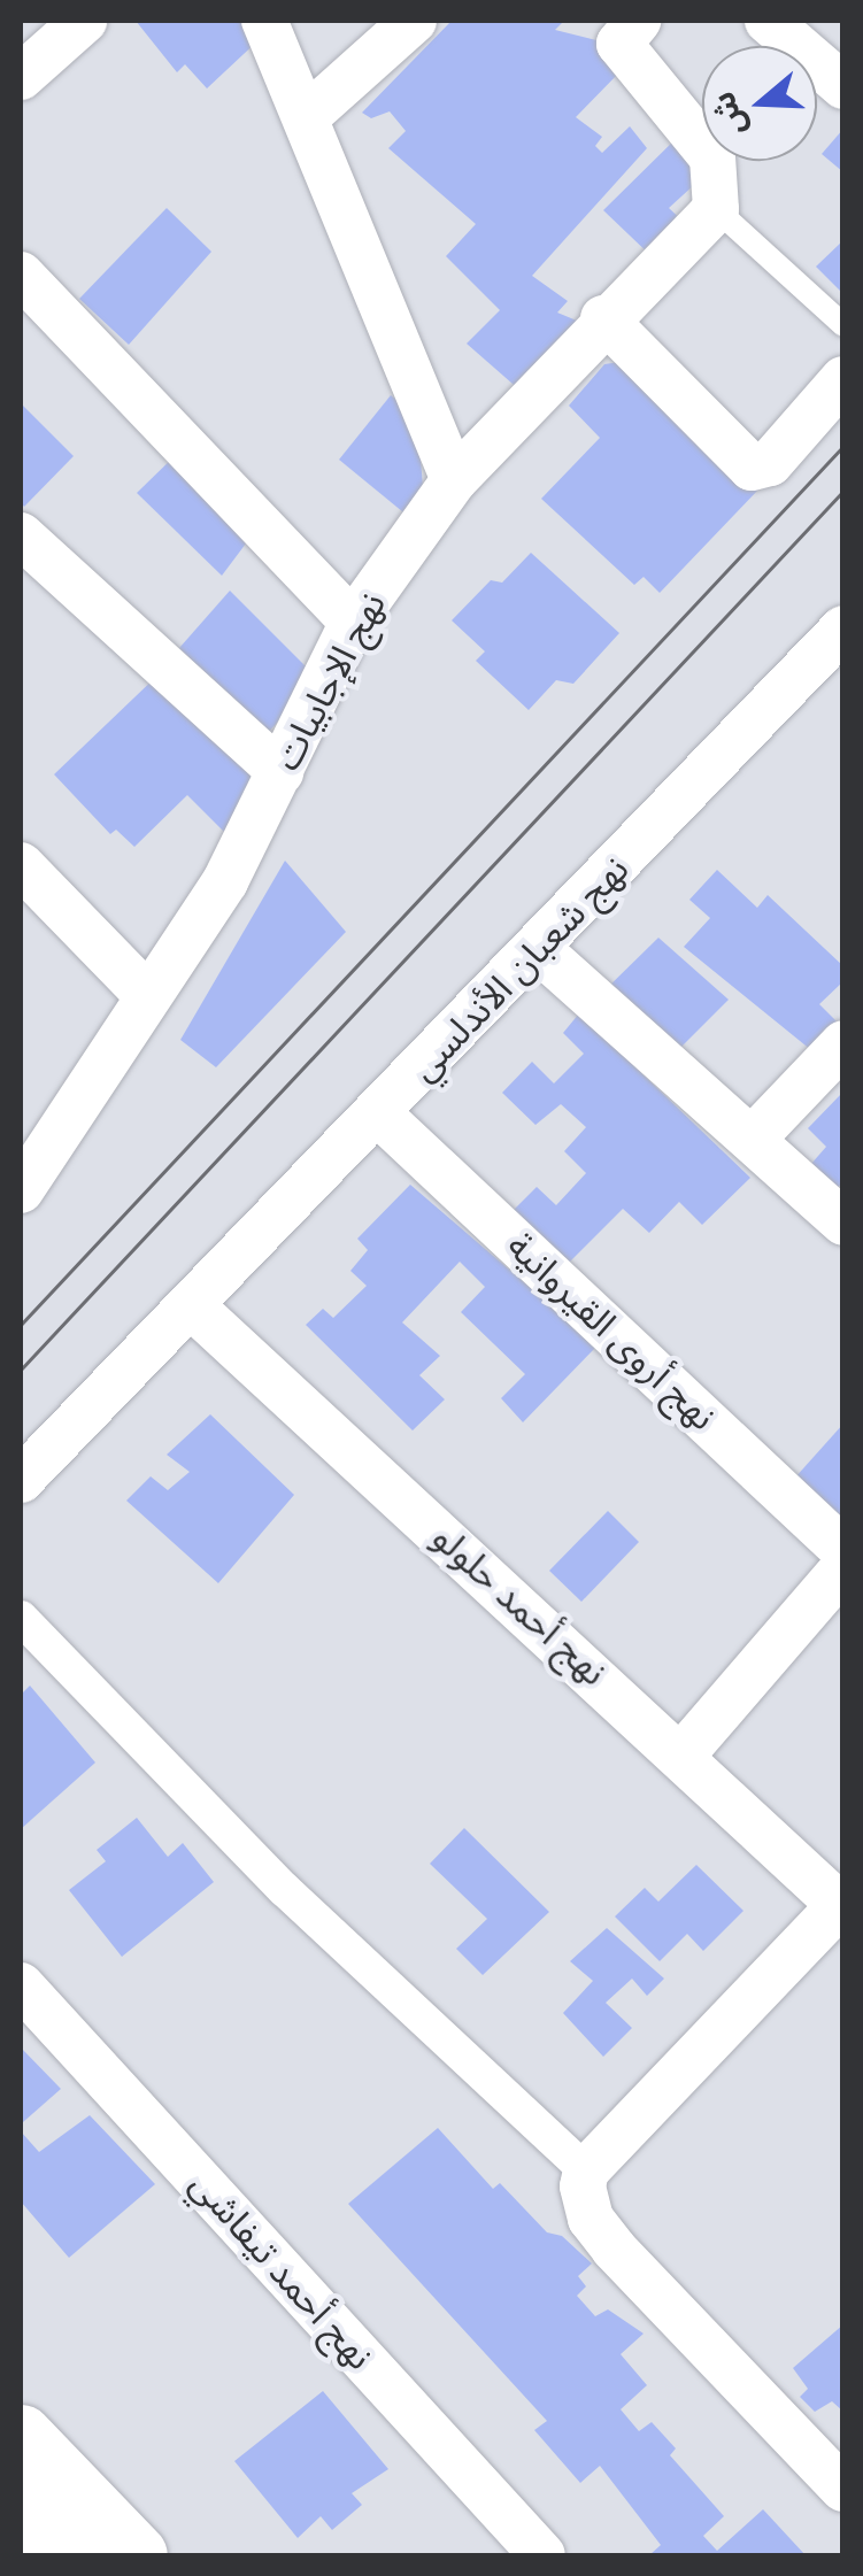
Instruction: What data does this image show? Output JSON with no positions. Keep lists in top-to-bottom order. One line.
{"streets":{"street":["نهج الإجابيات","نهج شعبان الأندلسي","نهج أروى القيروانية","نهج أحمد حلولو","نهج أحمد تيفاشي"]},"crossings":[["نهج شعبان الأندلسي","نهج أروى القيروانية"],["نهج شعبان الأندلسي","نهج أحمد حلولو"]],"north":"left"}
